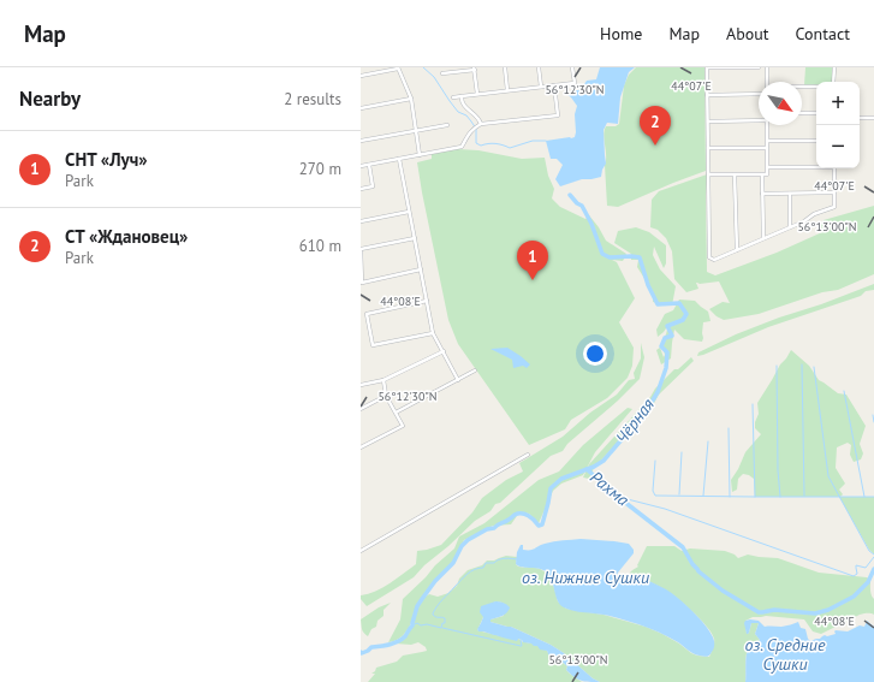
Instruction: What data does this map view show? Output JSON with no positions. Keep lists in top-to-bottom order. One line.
{"water":["Чёрная","Рахма","оз. Нижние Сушки","оз. Средние Сушки"],"north":"bottom right","page":{"header":"Map","nav":["Home","Map","About","Contact"],"heading":["Nearby","2 results"],"map_buttons":["+","−"],"pins":["2","1"],"list":[{"mark":"1","name":"СНТ «Луч»","note":"Park","value":"270 m"},{"mark":"2","name":"СТ «Ждановец»","note":"Park","value":"610 m"}]},"coordinates":["44°07'E","56°12'30\"N","56°13'00\"N","44°08'E"]}
